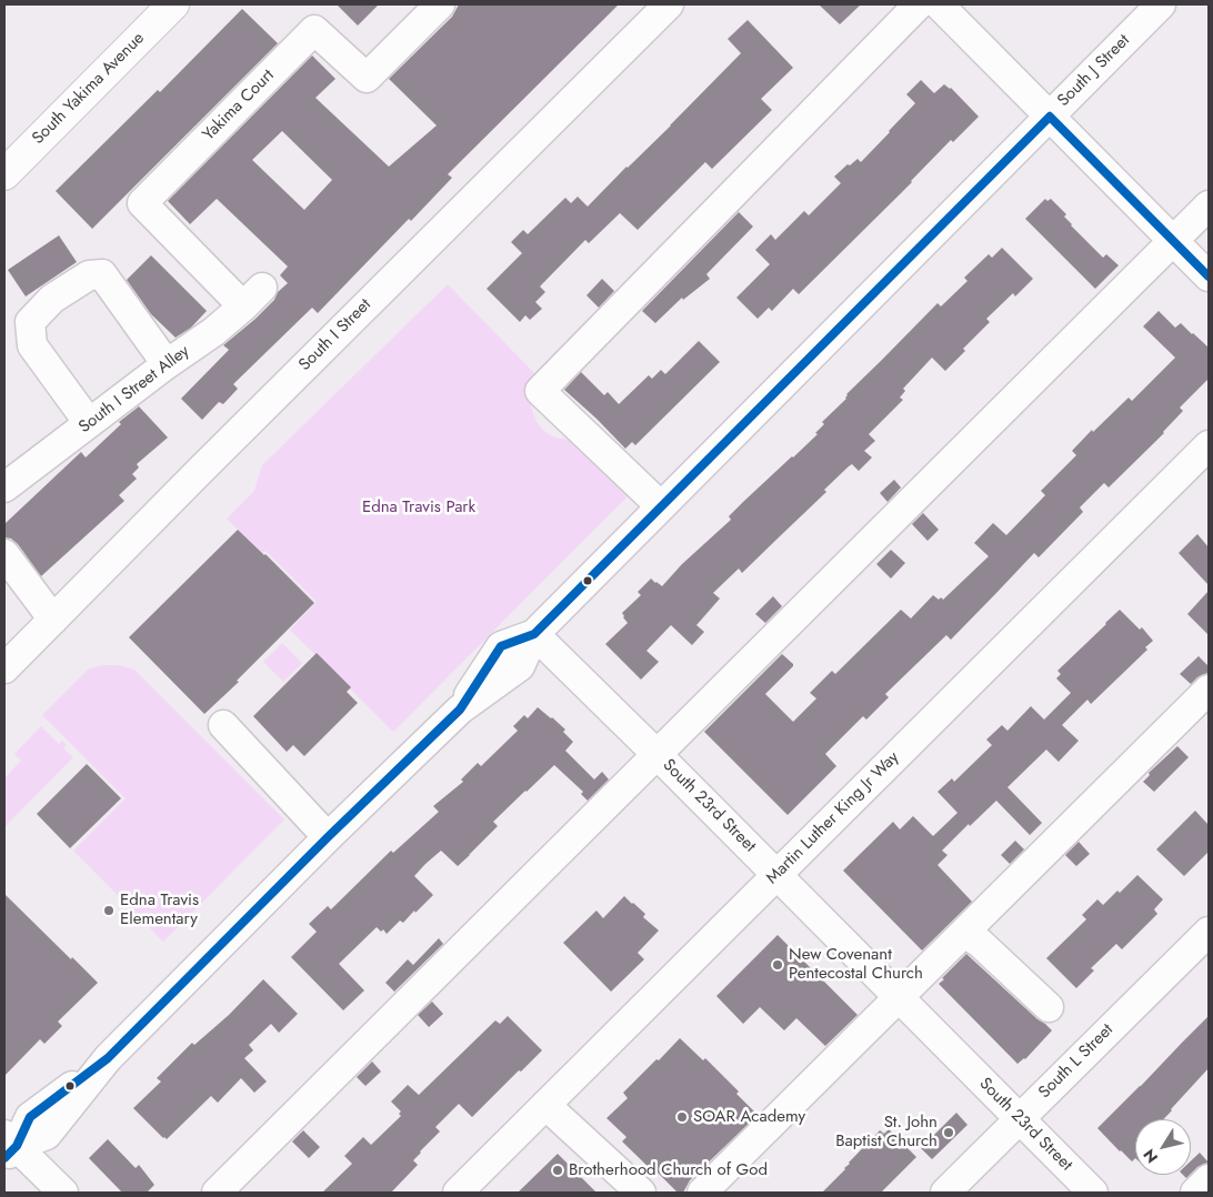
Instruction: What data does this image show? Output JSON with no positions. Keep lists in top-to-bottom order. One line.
{"streets":{"main road":["South Yakima Avenue"],"street":["South J Street","Yakima Court","South I Street","South I Street Alley","South 23rd Street","Martin Luther King Jr Way","South L Street"]},"crossings":[["South J Street","South 23rd Street"],["Yakima Court","South I Street Alley"],["South 23rd Street","Martin Luther King Jr Way"],["South 23rd Street","South L Street"]],"parks":["Edna Travis Park"],"places":["Edna Travis Elementary","New Covenant Pentecostal Church","SOAR Academy","St. John Baptist Church","Brotherhood Church of God"],"north":"bottom left"}
